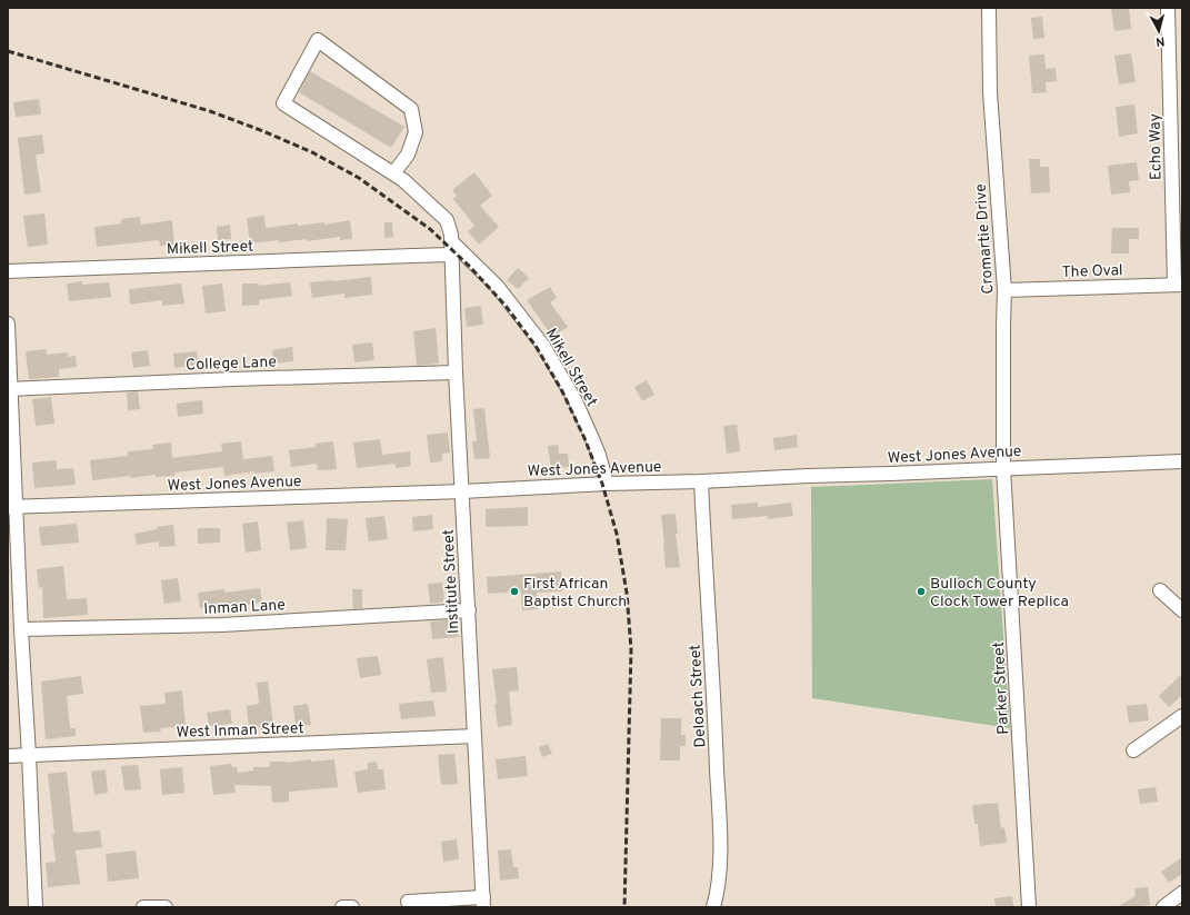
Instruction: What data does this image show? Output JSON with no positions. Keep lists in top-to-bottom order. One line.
{"streets":{"street":["Echo Way","Cromartie Drive","Mikell Street","The Oval","College Lane","West Jones Avenue","Institute Street","Inman Lane","Parker Street","Deloach Street","West Inman Street"]},"crossings":[["Echo Way","The Oval"],["Cromartie Drive","The Oval"],["Cromartie Drive","West Jones Avenue"],["Cromartie Drive","Parker Street"],["Mikell Street","West Jones Avenue"],["Mikell Street","Institute Street"],["College Lane","Institute Street"],["West Jones Avenue","Institute Street"],["West Jones Avenue","Parker Street"],["West Jones Avenue","Deloach Street"],["Institute Street","Inman Lane"],["Institute Street","West Inman Street"]],"places":["First African Baptist Church","Bulloch County Clock Tower Replica"],"north":"bottom"}
